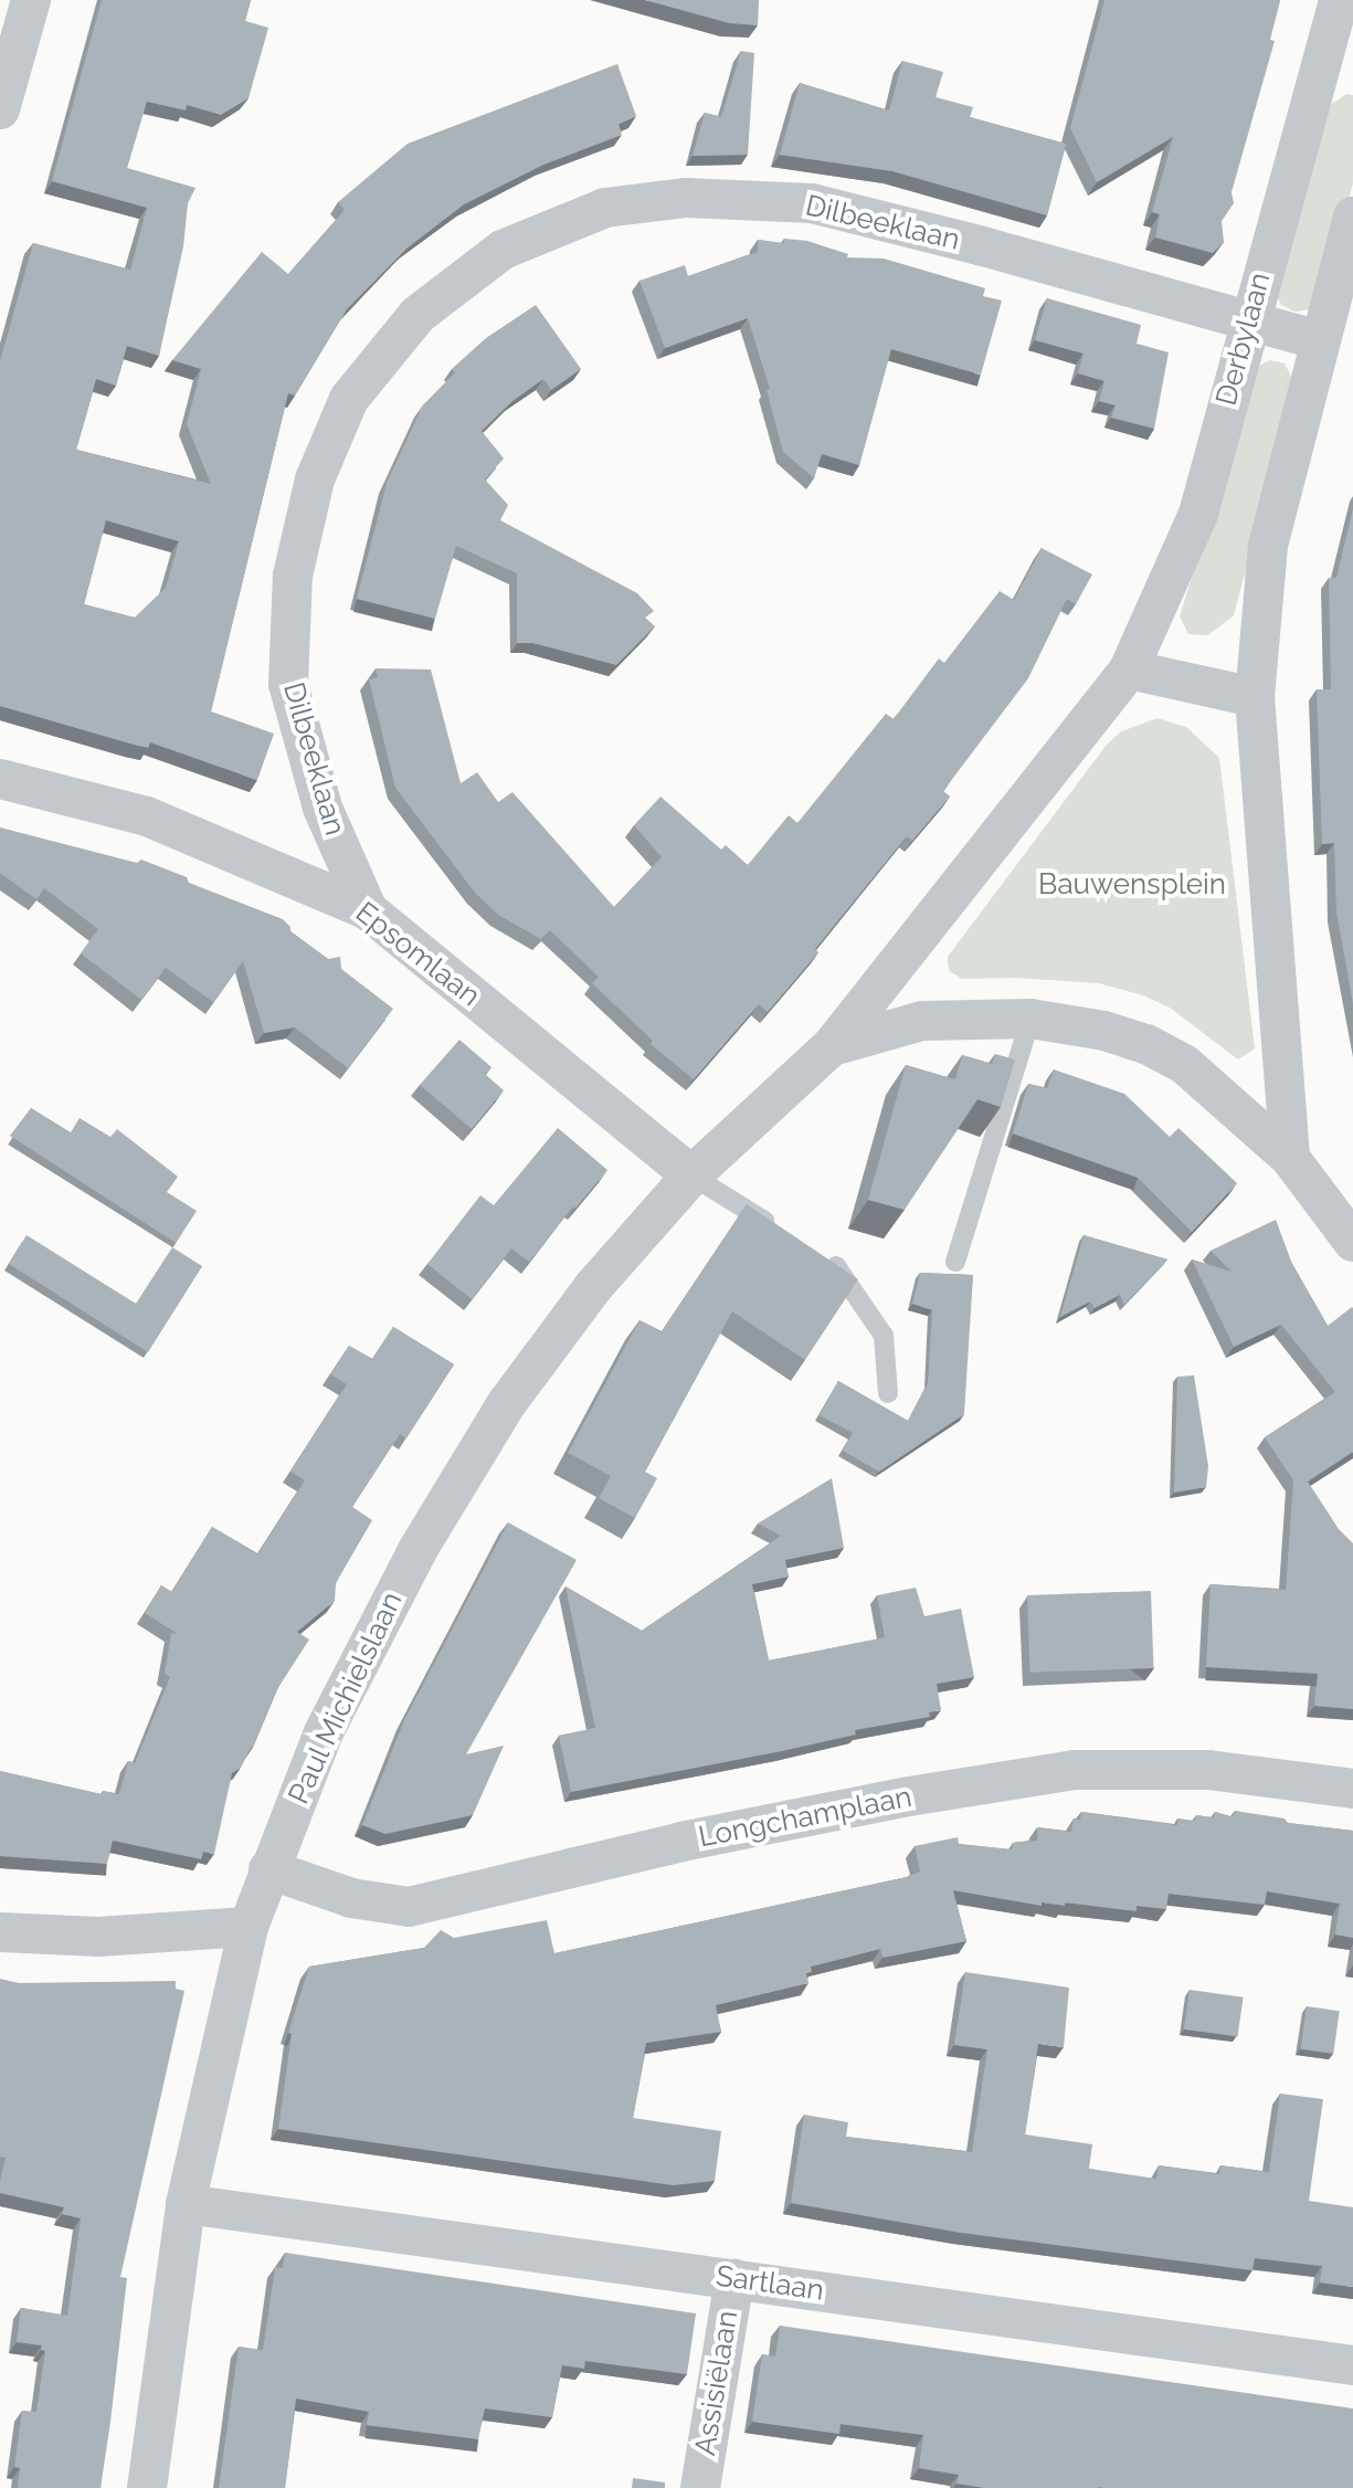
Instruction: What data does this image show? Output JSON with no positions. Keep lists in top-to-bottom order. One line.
{"streets":{"street":["Dilbeeklaan","Derbylaan","Epsomlaan","Paul Michielslaan","Longchamplaan","Sartlaan","Assisiëlaan"]},"crossings":[["Dilbeeklaan","Derbylaan"],["Dilbeeklaan","Epsomlaan"],["Epsomlaan","Paul Michielslaan"],["Paul Michielslaan","Longchamplaan"],["Paul Michielslaan","Sartlaan"],["Sartlaan","Assisiëlaan"]],"parks":["Bauwensplein"]}
